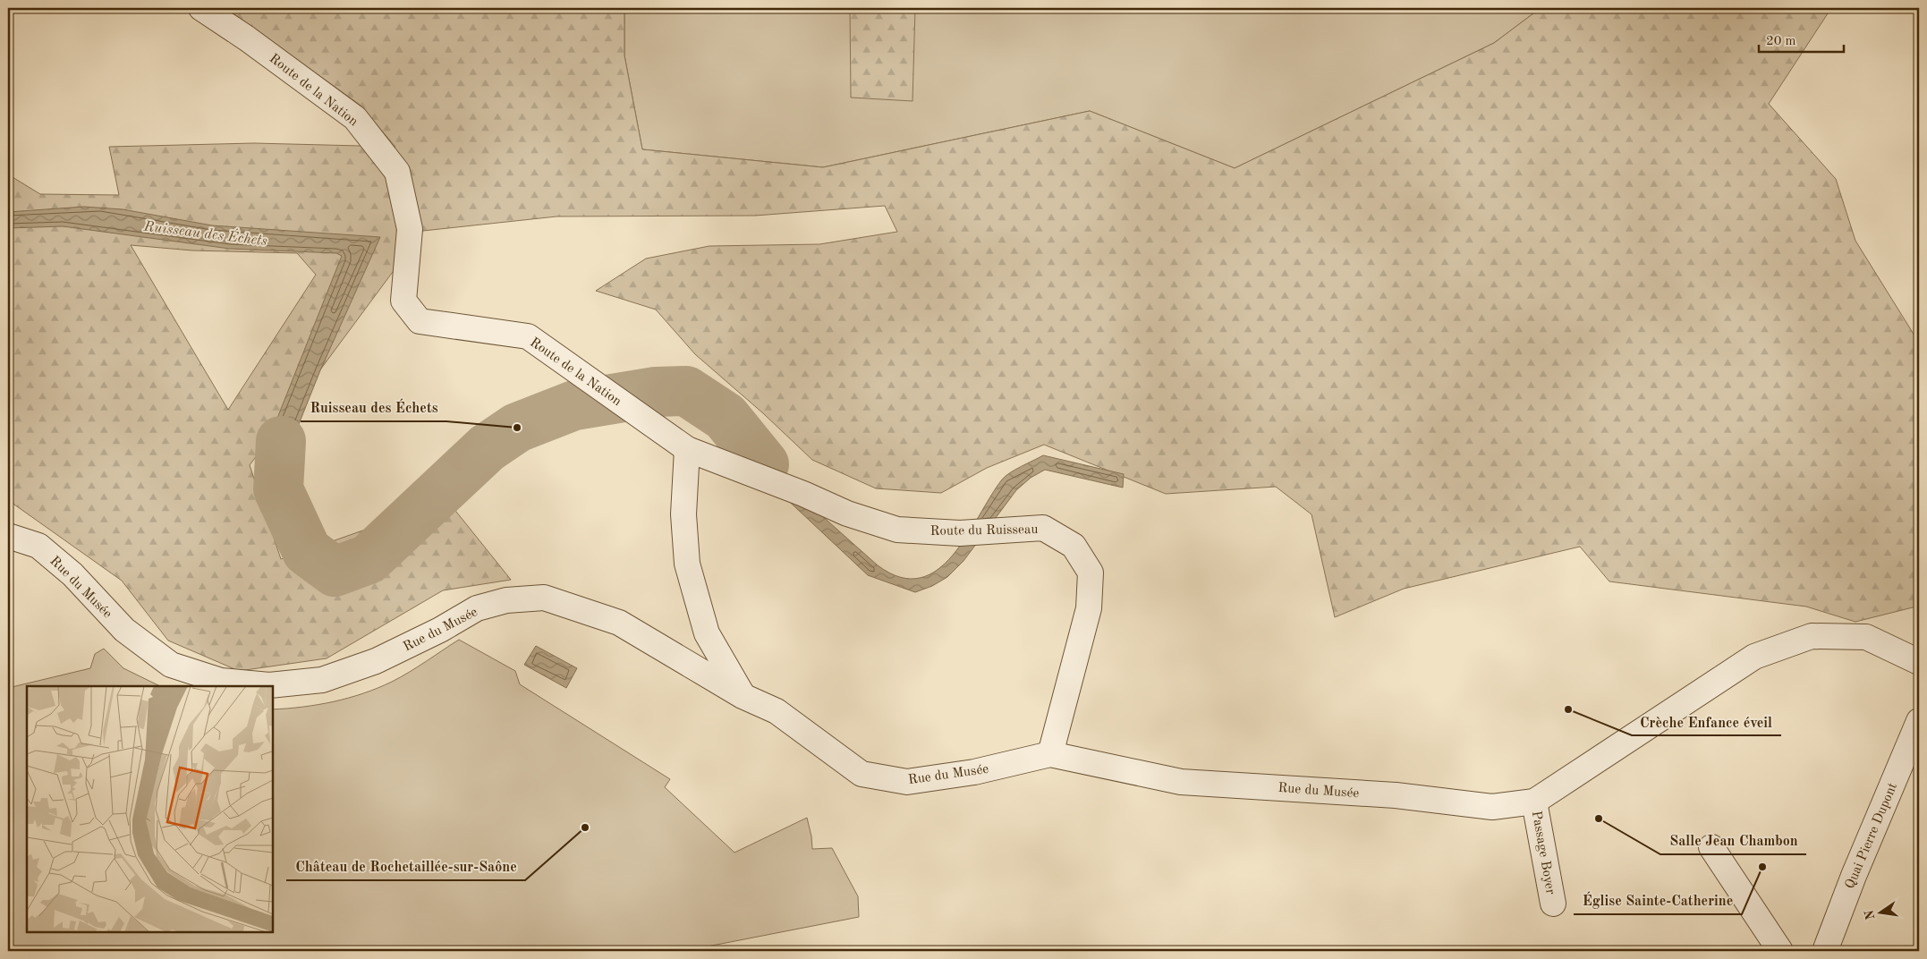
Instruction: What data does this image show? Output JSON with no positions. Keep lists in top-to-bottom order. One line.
{"streets":{"street":["Route de la Nation","Route du Ruisseau","Rue du Musée","Quai Pierre Dupont","Passage Boyer"]},"crossings":[["Route de la Nation","Route du Ruisseau"],["Route du Ruisseau","Rue du Musée"],["Rue du Musée","Passage Boyer"]],"water":["Ruisseau des Échets"],"places":["Ruisseau des Échets","Crèche Enfance éveil","Salle Jean Chambon","Château de Rochetaillée-sur-Saône","Église Sainte-Catherine"],"scale_bar":"20 m","north":"left"}
